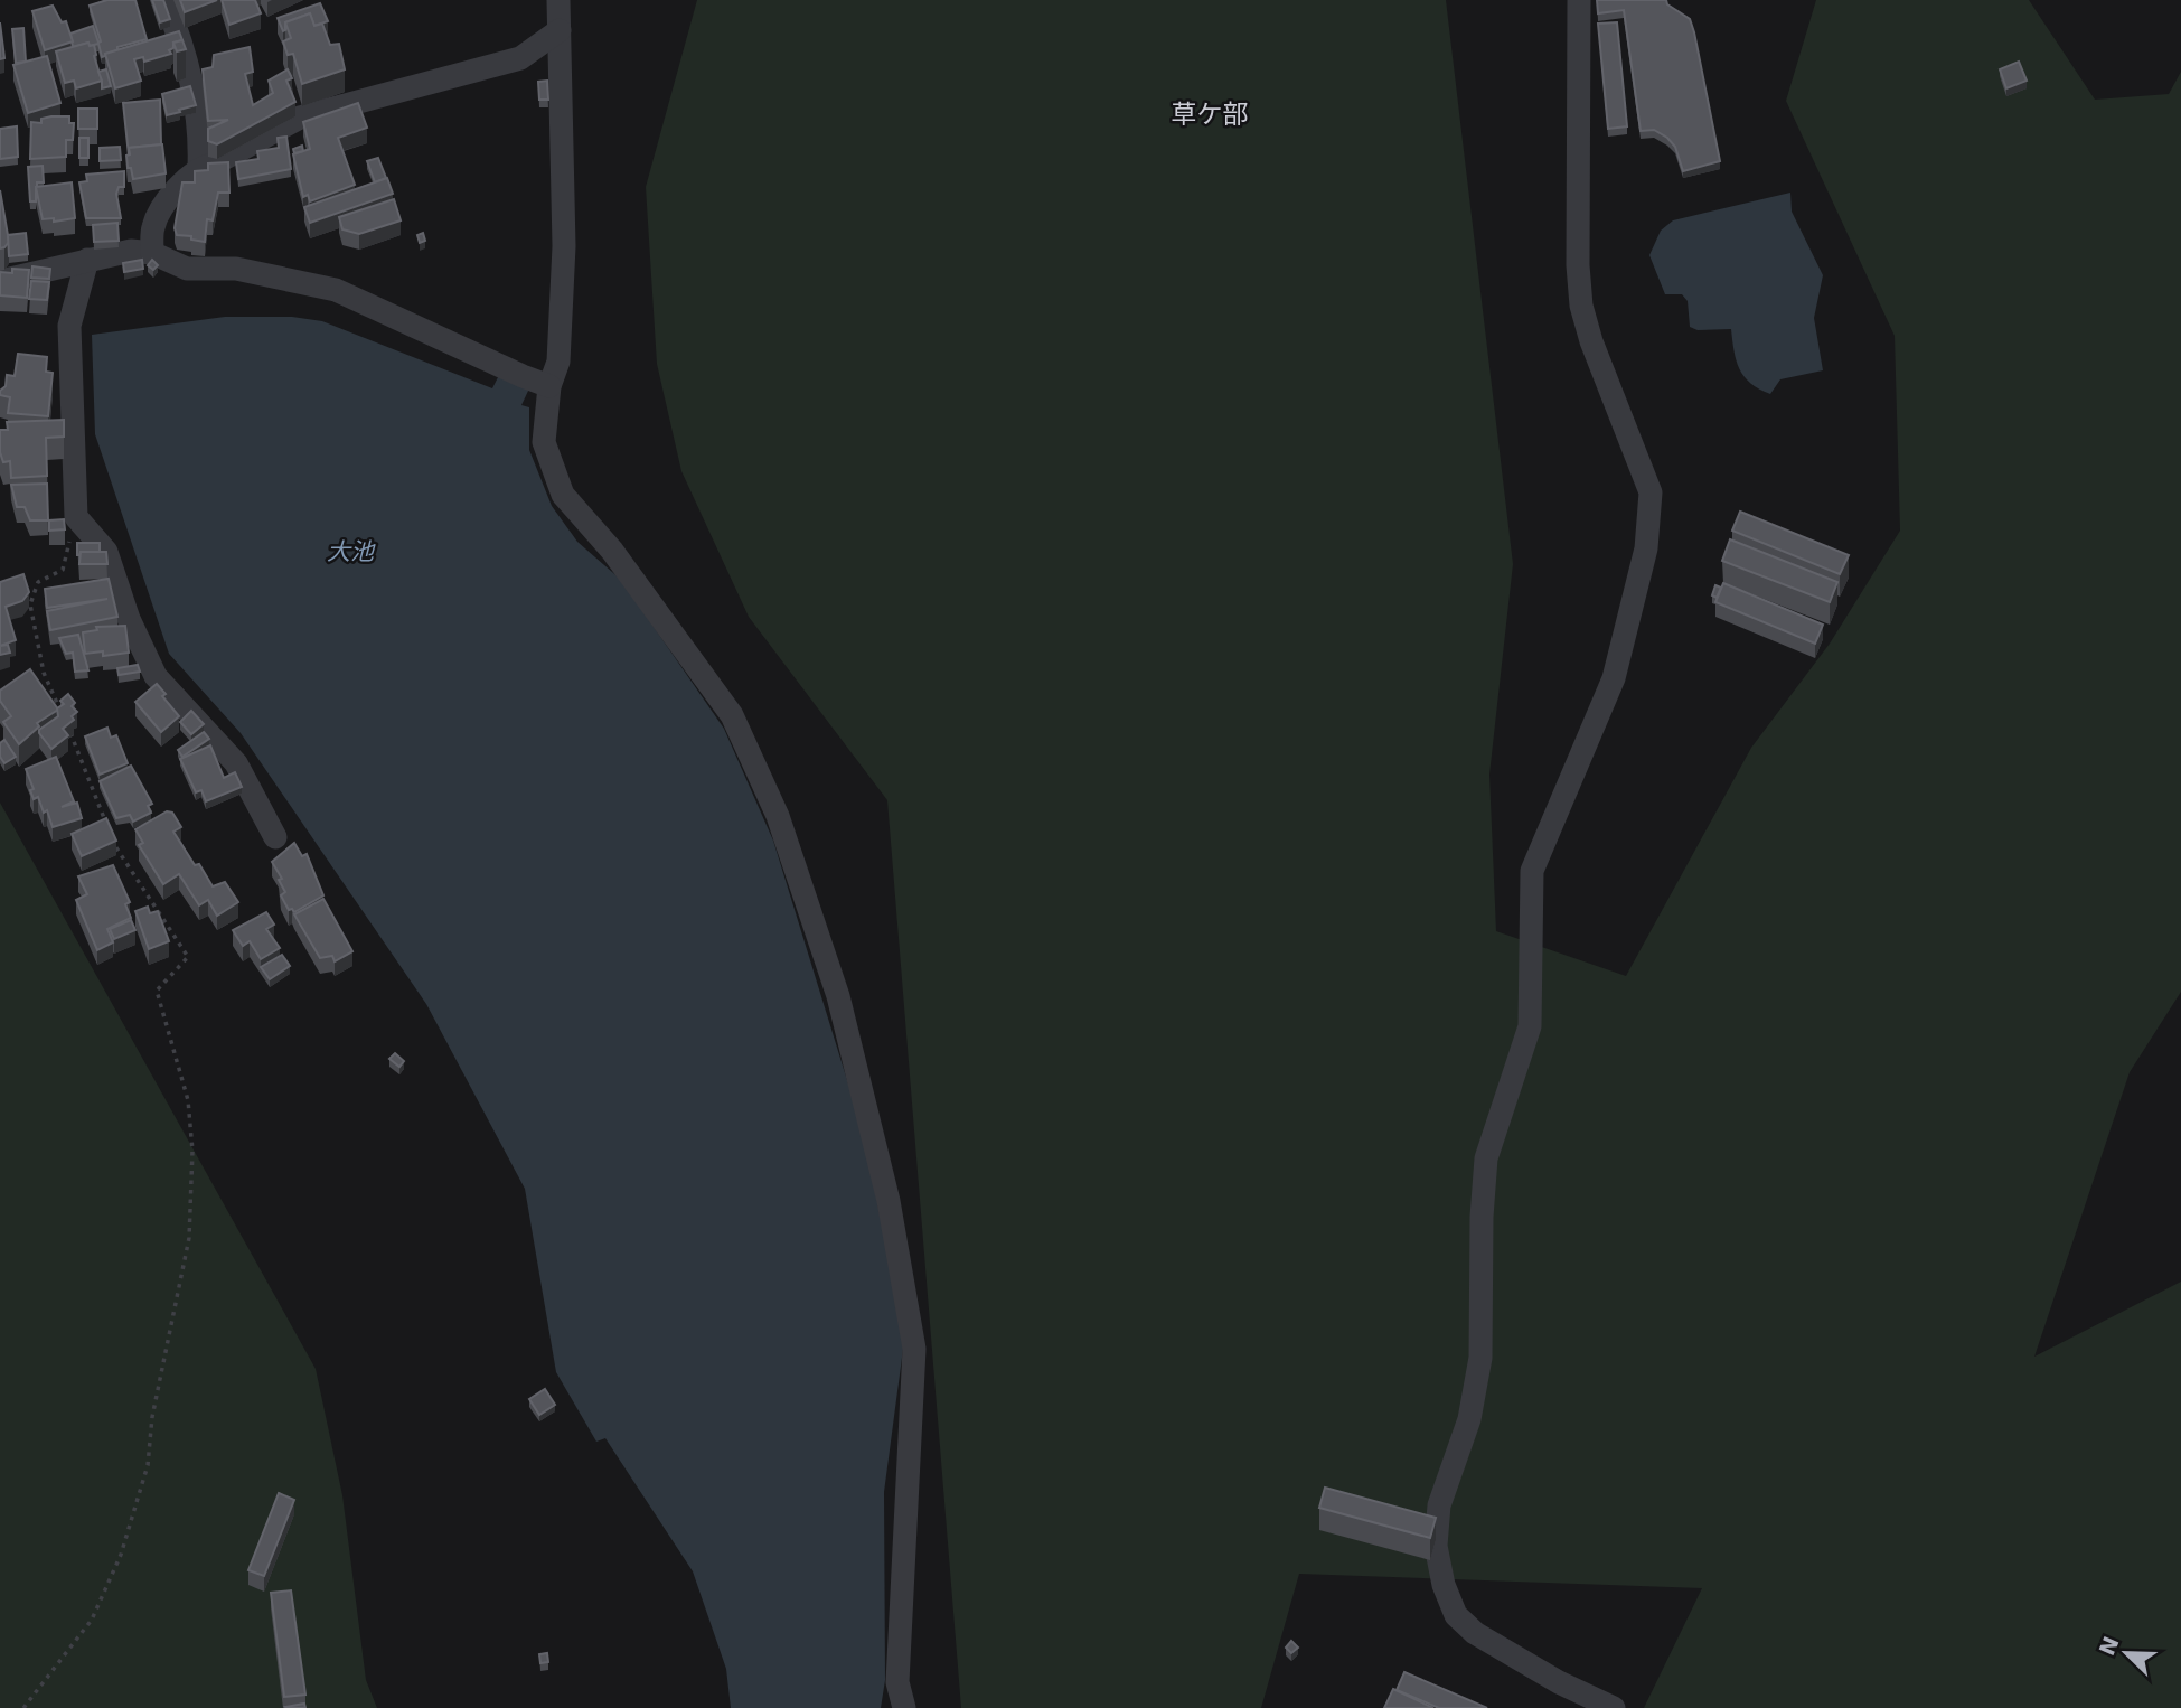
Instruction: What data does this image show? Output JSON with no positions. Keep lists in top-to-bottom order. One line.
{"districts":["草ケ部"],"water":["大池"],"north":"top left"}
